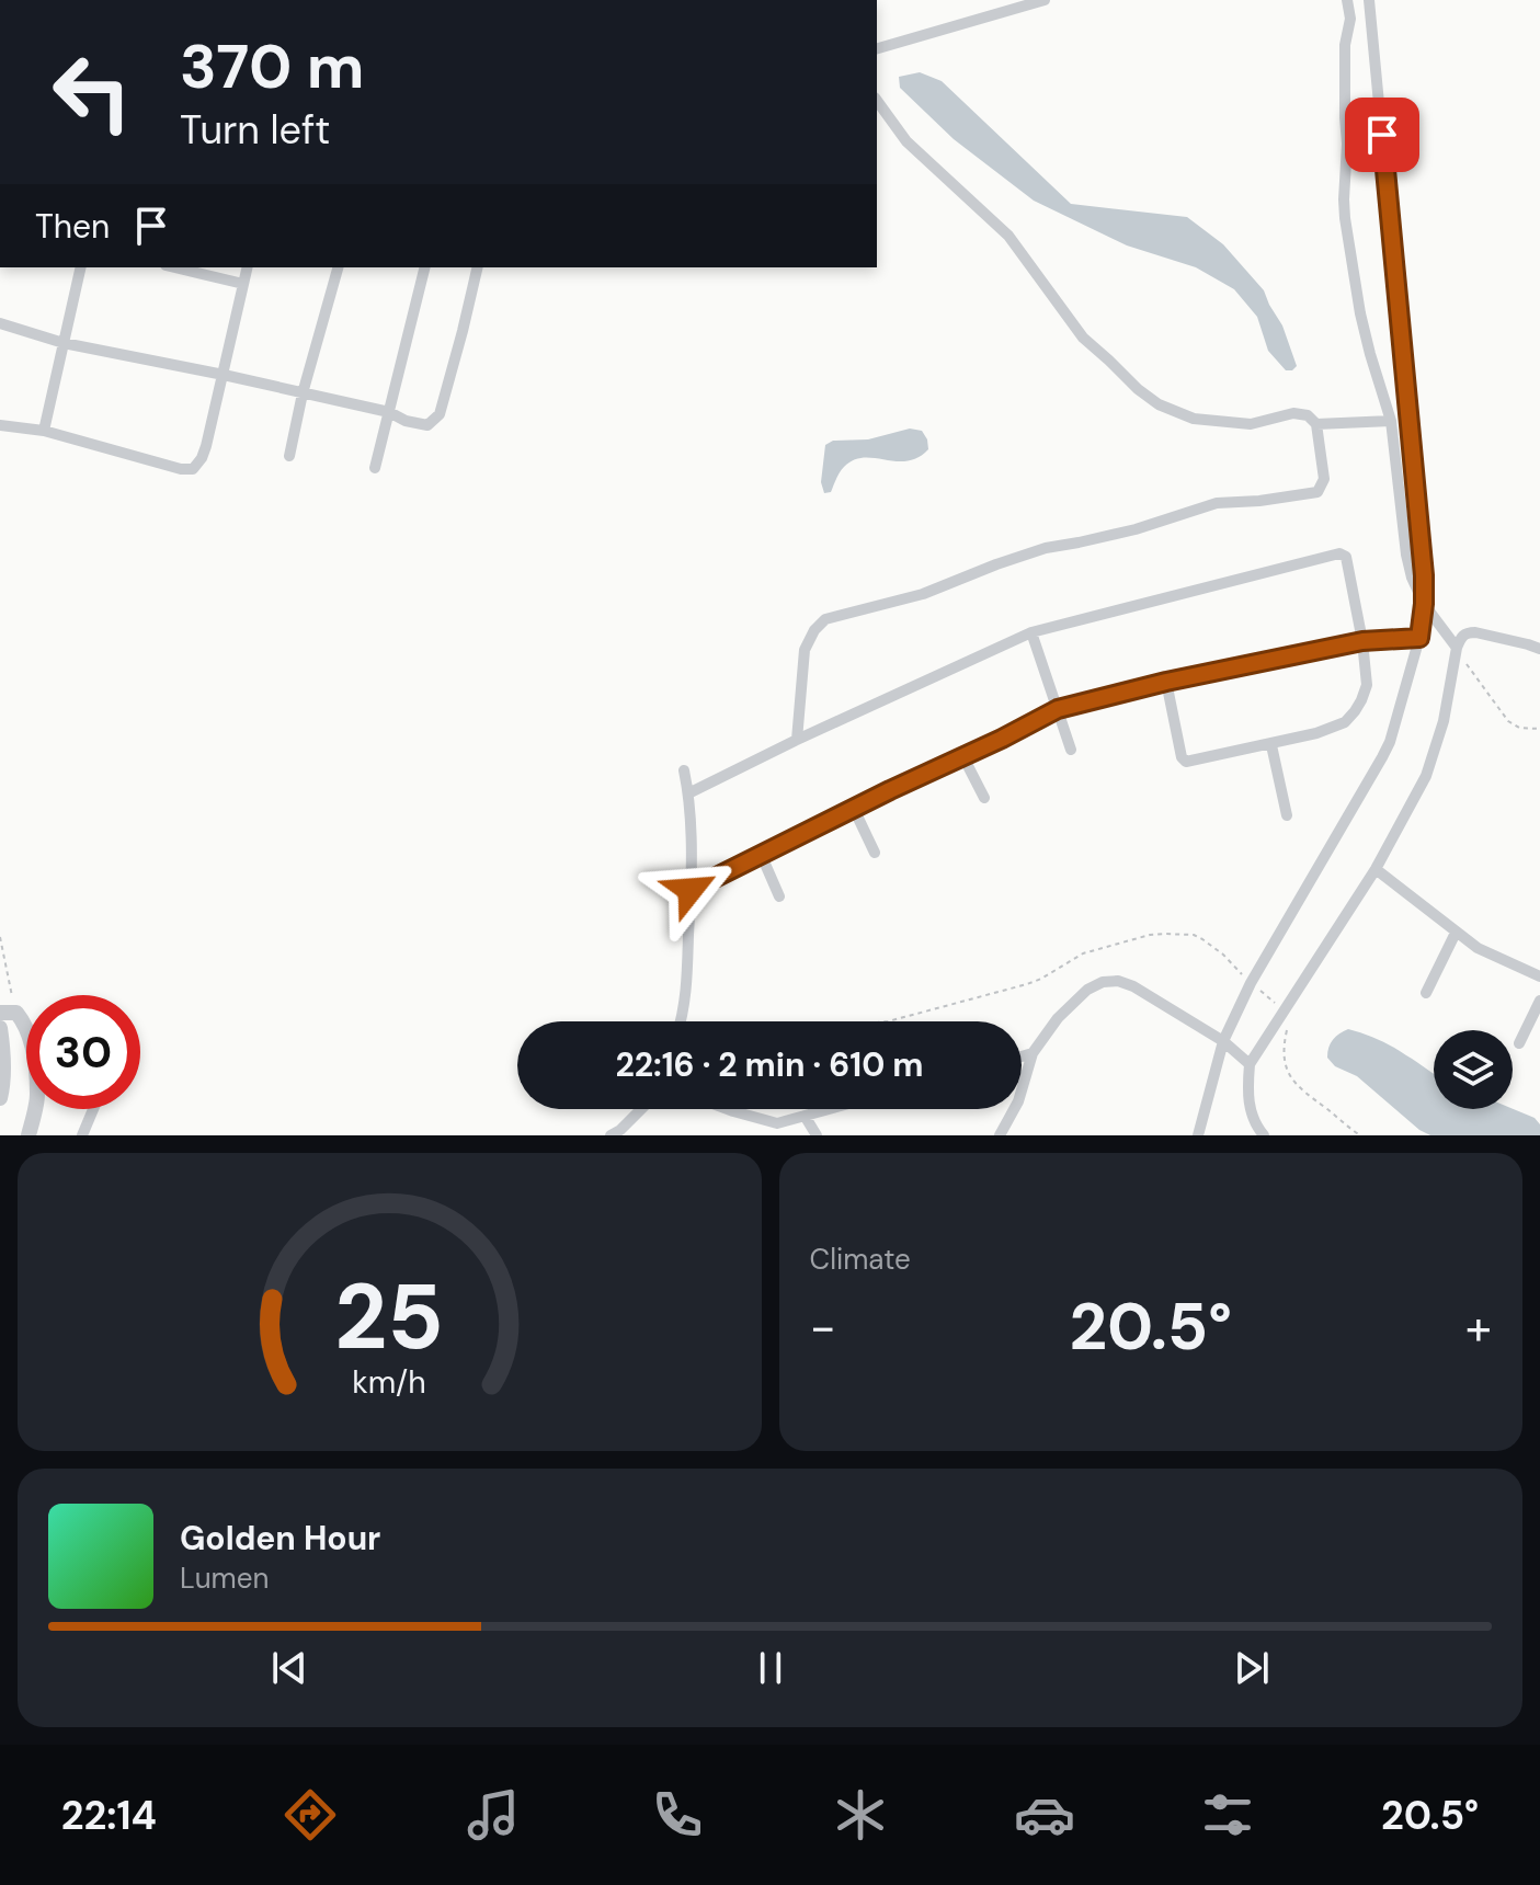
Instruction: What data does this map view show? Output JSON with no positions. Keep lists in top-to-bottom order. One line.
{"page":{"turn":["370 m","Turn left"],"then":"Then","limit":"30","trip":"22:16 · 2 min · 610 m","tile":"Climate","heat":["−","20.5°","+"],"song":["Golden Hour","Lumen"],"tabs":["22:14","20.5°"],"gauge":["25","km/h"]}}
